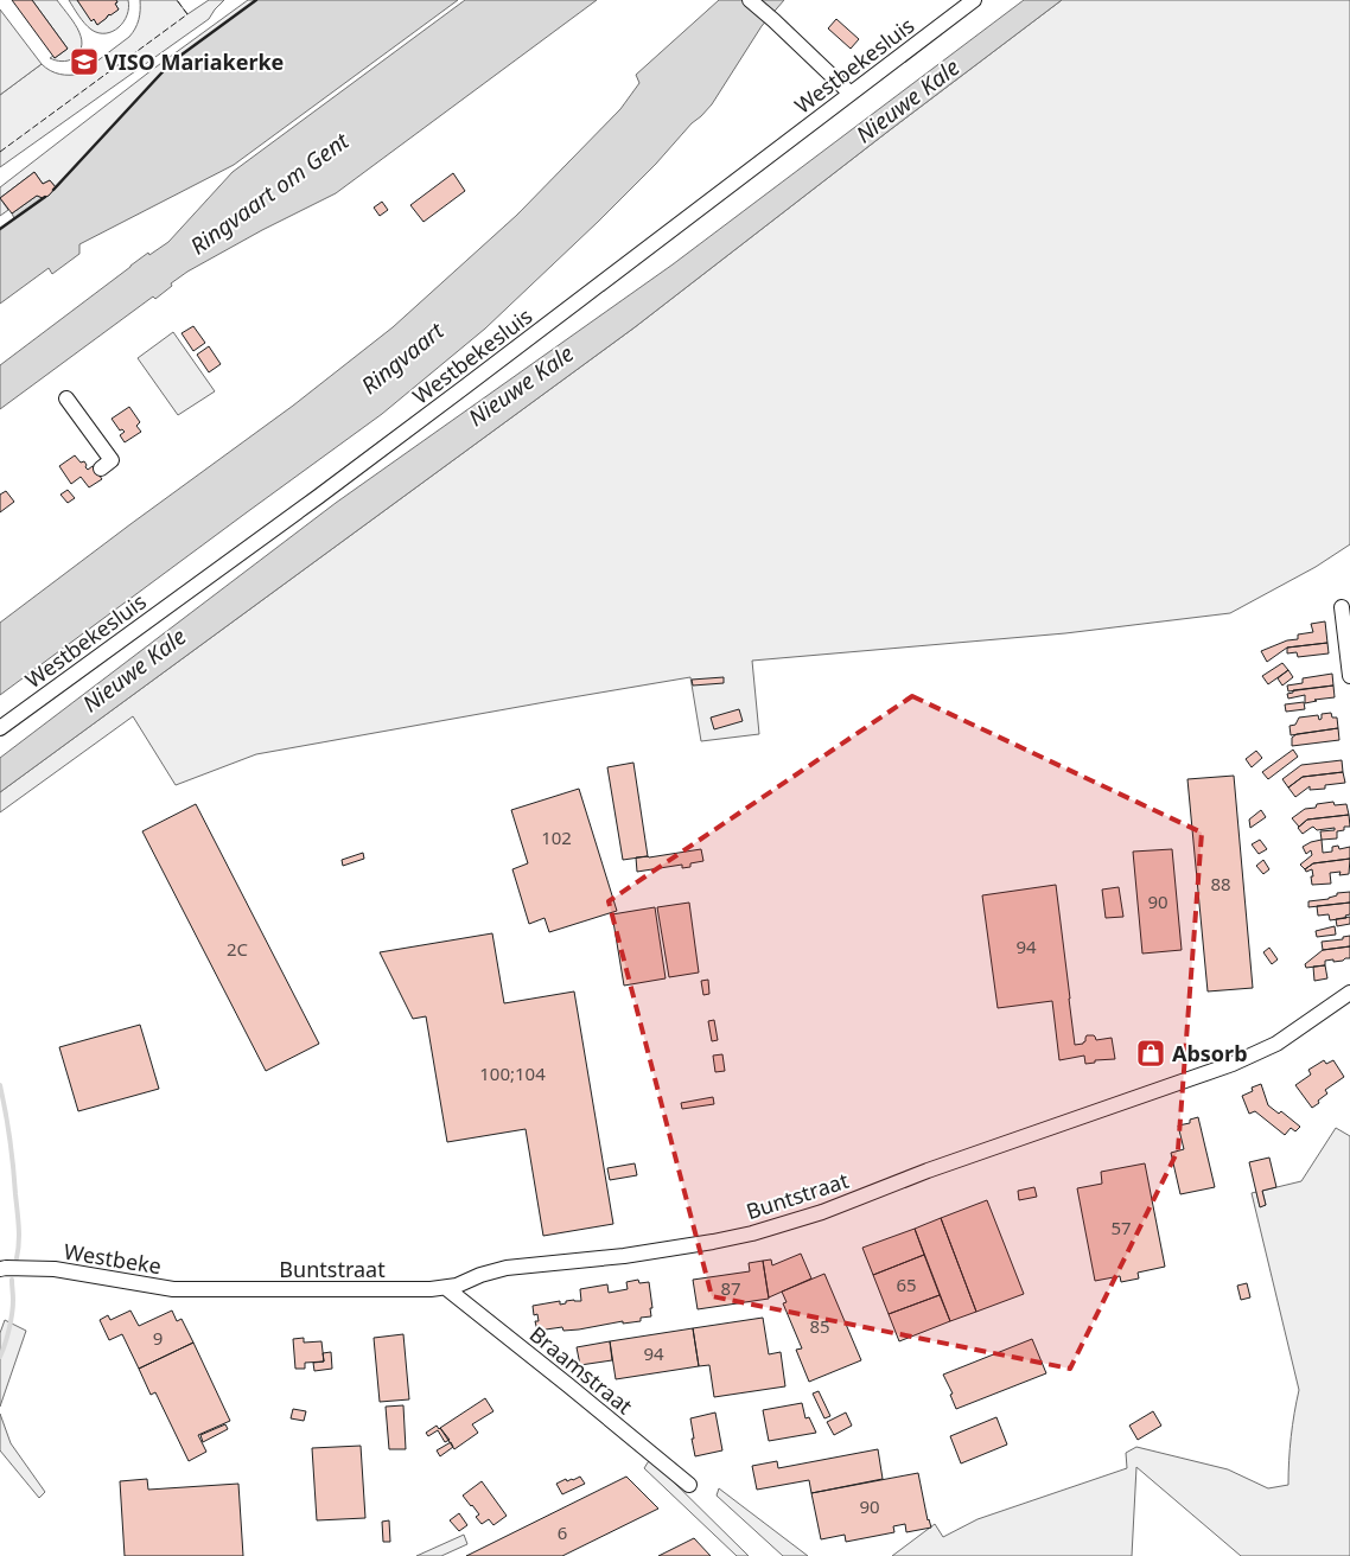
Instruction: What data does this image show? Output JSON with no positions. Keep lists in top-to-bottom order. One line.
{"streets":{"street":["Westbekesluis","Buntstraat","Westbeke","Braamstraat"]},"crossings":[["Buntstraat","Westbeke"],["Buntstraat","Braamstraat"]],"water":["Nieuwe Kale","Ringvaart om Gent","Ringvaart"],"places":{"school or university":["VISO Mariakerke"],"shop":["Absorb"]},"house_numbers":["102","88","90","94","2C","100;104","57","65","87","85","9","94","90","6"]}
